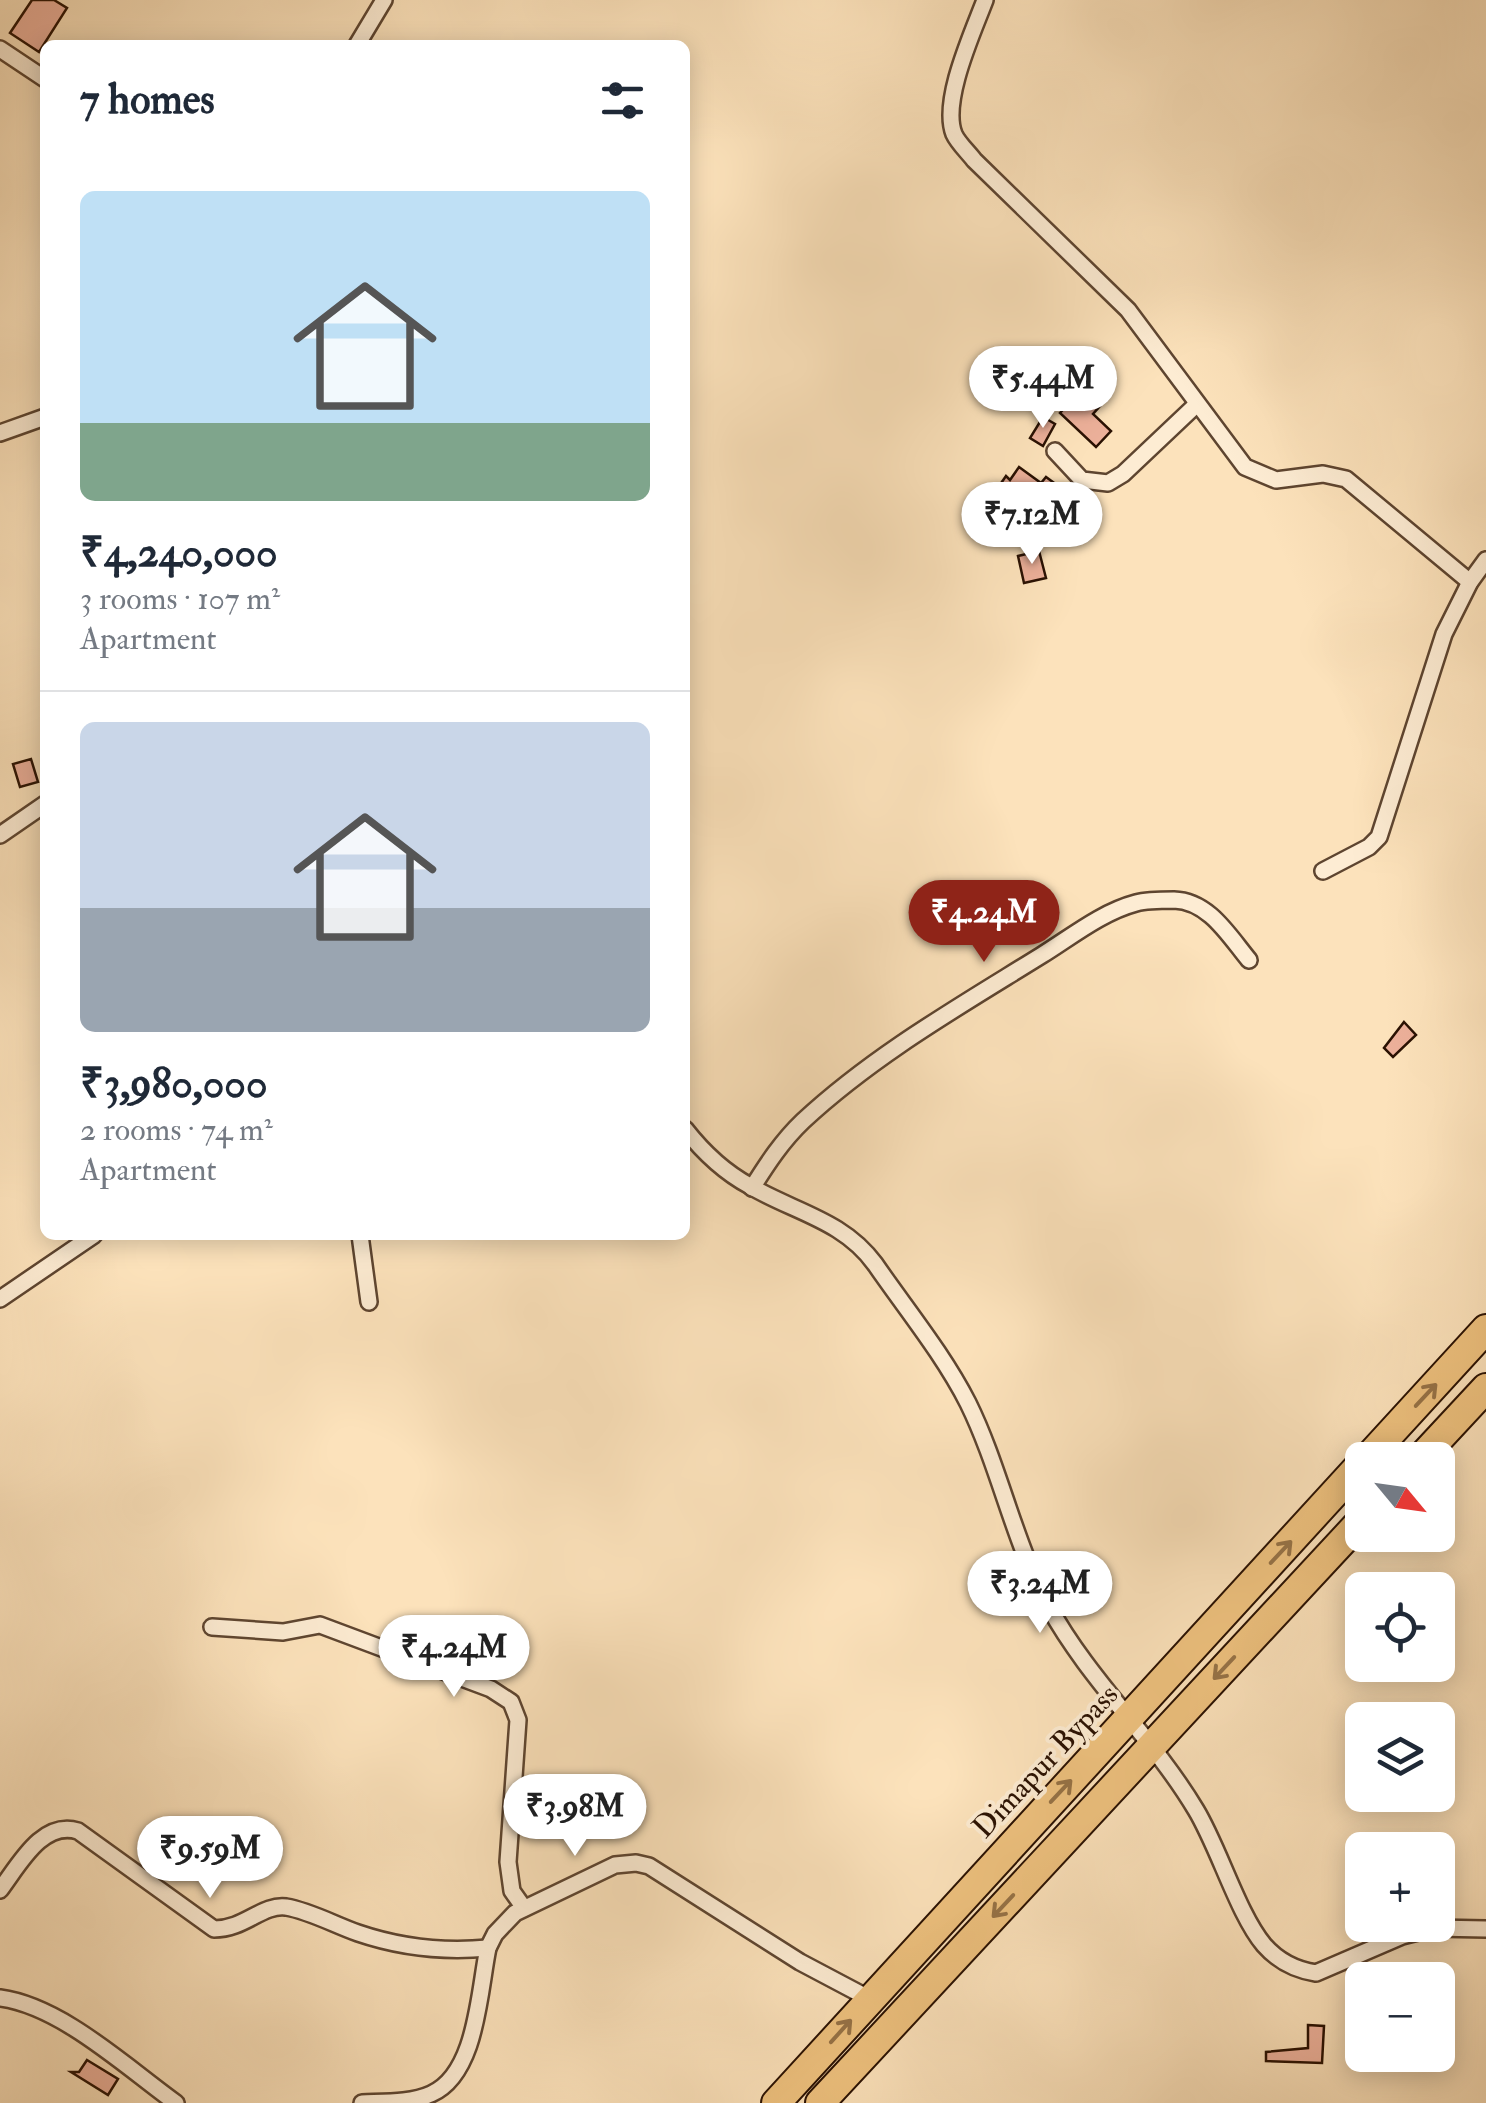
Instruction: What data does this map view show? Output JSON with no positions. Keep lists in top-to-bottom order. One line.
{"streets":{"highway":["Dimapur Bypass"]},"north":"bottom right","page":{"heading":"7 homes","list":[{"name":"₹4,240,000","note":"3 rooms · 107 m² · Apartment"},{"name":"₹3,980,000","note":"2 rooms · 74 m² · Apartment"}],"price":["₹5.44M","₹7.12M","₹4.24M","₹3.24M","₹4.24M","₹3.98M","₹9.59M"],"map_buttons":["+","−"]}}
